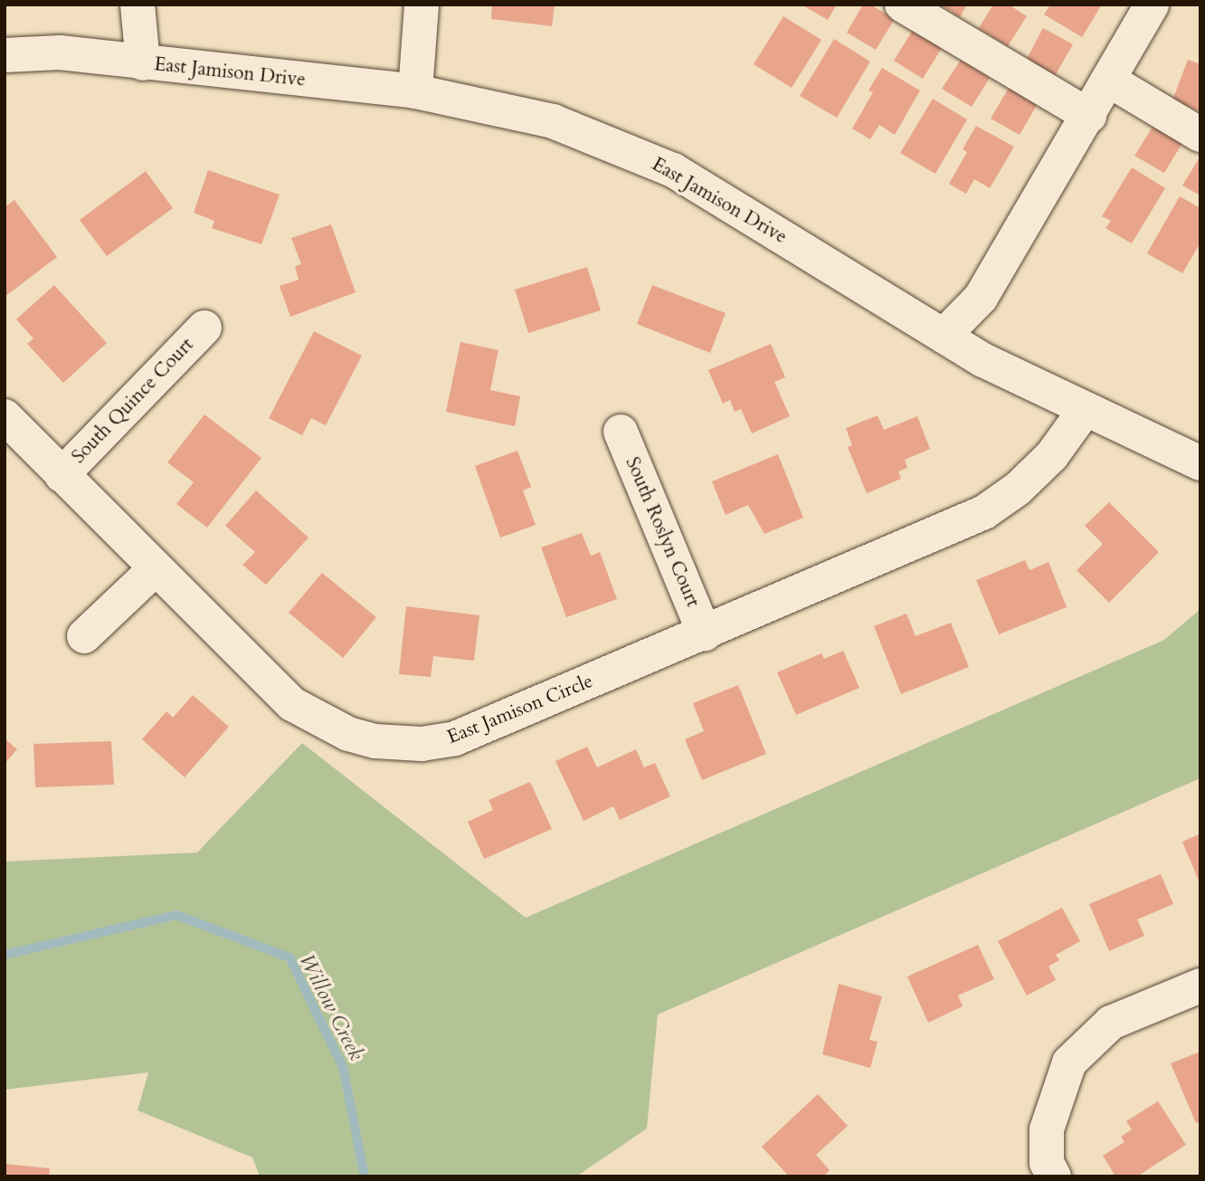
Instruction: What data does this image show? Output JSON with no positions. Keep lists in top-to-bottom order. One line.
{"streets":{"street":["East Jamison Drive","South Quince Court","South Roslyn Court","East Jamison Circle"]},"crossings":[["East Jamison Drive","East Jamison Circle"],["South Quince Court","East Jamison Circle"],["South Roslyn Court","East Jamison Circle"]],"water":["Willow Creek"]}
